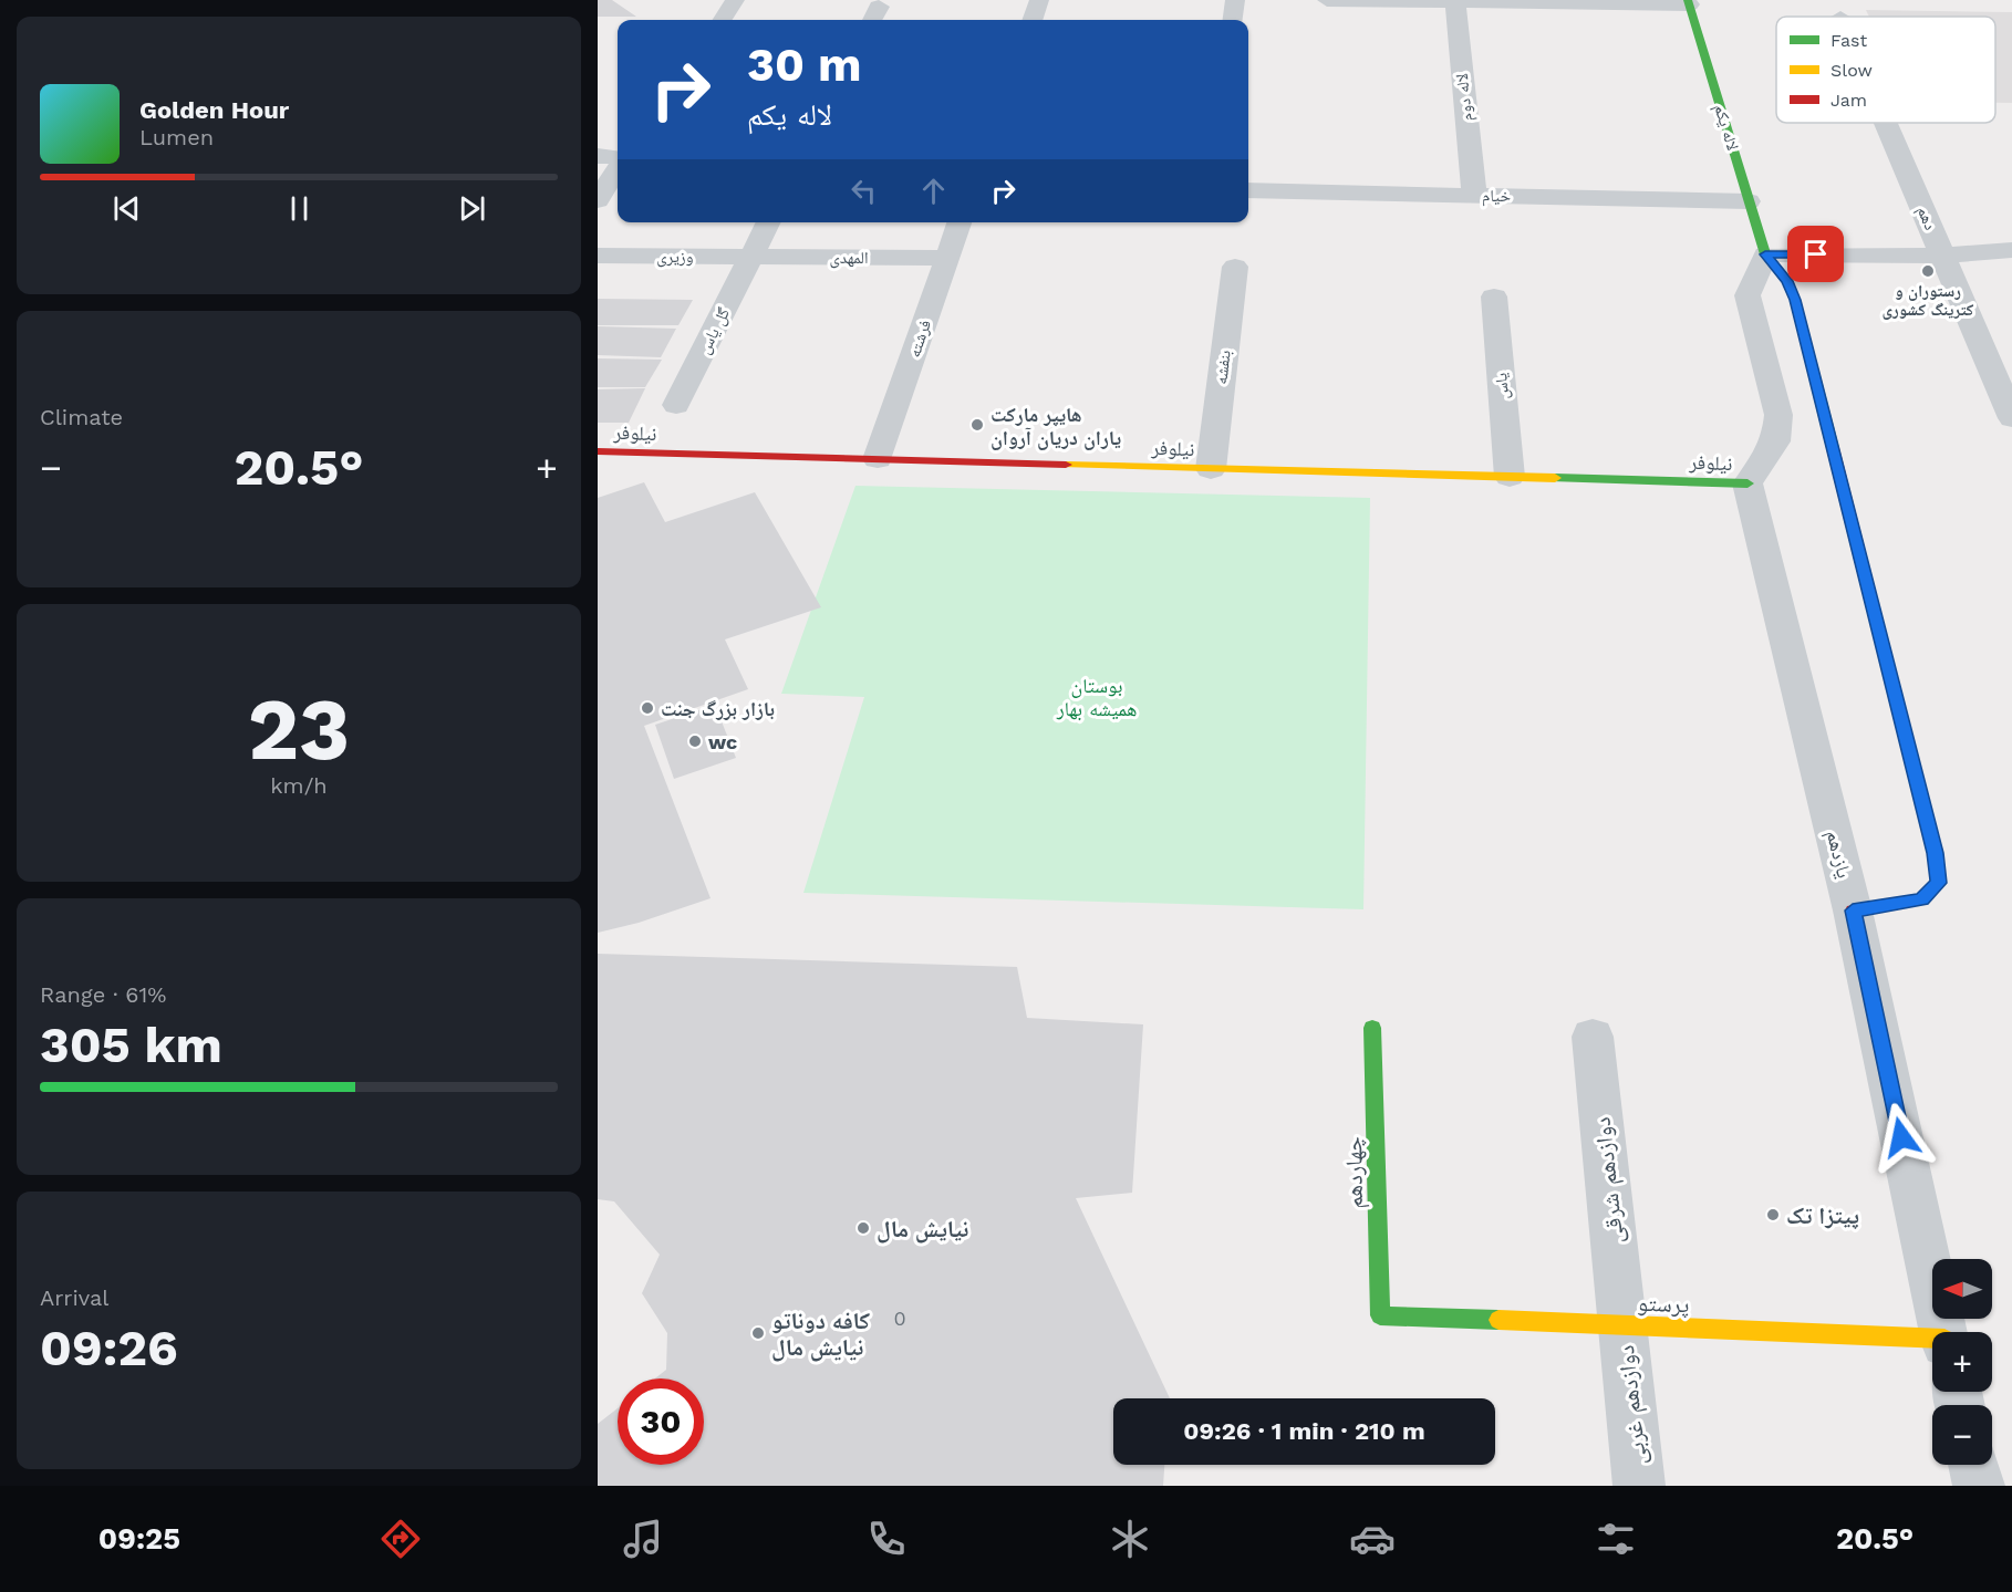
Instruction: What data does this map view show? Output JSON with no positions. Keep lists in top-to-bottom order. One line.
{"streets":{"street":["لاله دوم","لاله یکم","خیام","دهم","وزیری","المهدی","گل یاس","فرشته","بنفشه","یاس","نیلوفر","یازدهم","چهاردهم","دوازدهم شرقی","پرستو","دوازدهم غربی"]},"crossings":[["لاله دوم","خیام"],["لاله یکم","خیام"],["لاله یکم","یازدهم"],["وزیری","المهدی"],["وزیری","گل یاس"],["المهدی","گل یاس"],["المهدی","فرشته"],["فرشته","نیلوفر"],["بنفشه","نیلوفر"],["یاس","نیلوفر"],["نیلوفر","یازدهم"],["چهاردهم","پرستو"],["دوازدهم شرقی","پرستو"],["دوازدهم شرقی","دوازدهم غربی"],["پرستو","دوازدهم غربی"]],"parks":["بوستان همیشه بهار"],"places":["رستوران و کترینگ کشوری","هایپر مارکت یاران دریان آروان","بازار بزرگ جنت","wc","پیتزا تک","نیایش مال","کافه دوناتو نیایش مال"],"house_numbers":["0"],"legend":["Fast","Slow","Jam"],"north":"left","page":{"turn":["30 m","لاله یکم"],"song":["Golden Hour","Lumen"],"tile":["Climate",["23","km/h"],["Range · 61%","305 km"],["Arrival","09:26"]],"heat":["−","20.5°","+"],"map_buttons":["+","−"],"limit":"30","trip":"09:26 · 1 min · 210 m","tabs":["09:25","20.5°"]}}
